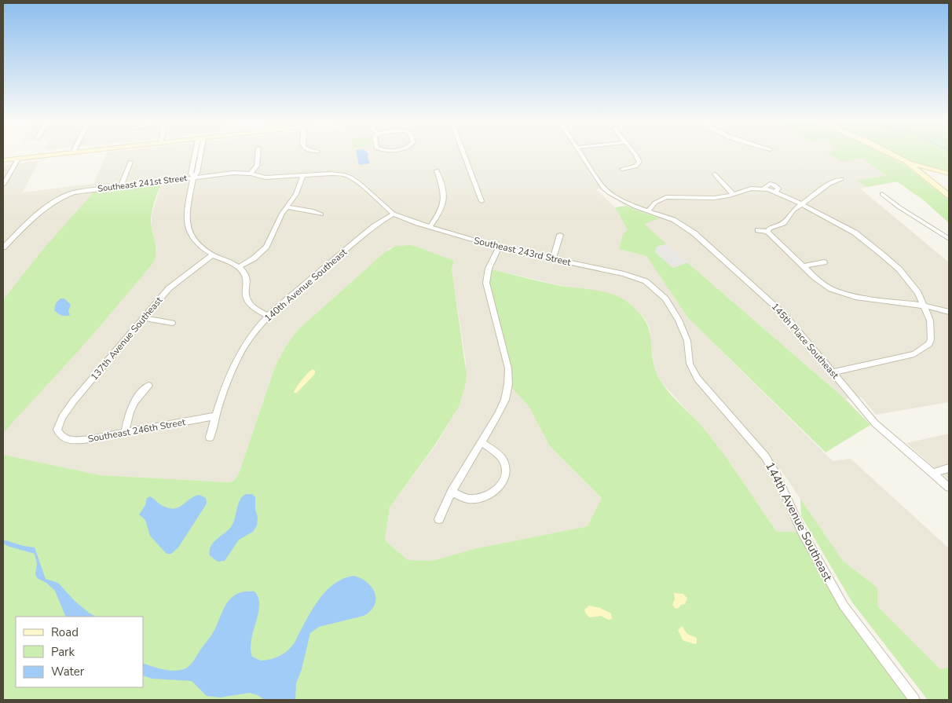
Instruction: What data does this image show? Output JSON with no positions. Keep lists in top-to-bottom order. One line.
{"streets":{"street":["Southeast 241st Street","Southeast 243rd Street","140th Avenue Southeast","137th Avenue Southeast","145th Place Southeast","Southeast 246th Street","144th Avenue Southeast"]},"crossings":[["Southeast 241st Street","Southeast 243rd Street"],["Southeast 241st Street","140th Avenue Southeast"],["Southeast 243rd Street","140th Avenue Southeast"],["Southeast 243rd Street","144th Avenue Southeast"],["140th Avenue Southeast","Southeast 246th Street"],["137th Avenue Southeast","Southeast 246th Street"]],"legend":["Road","Park","Water"]}
